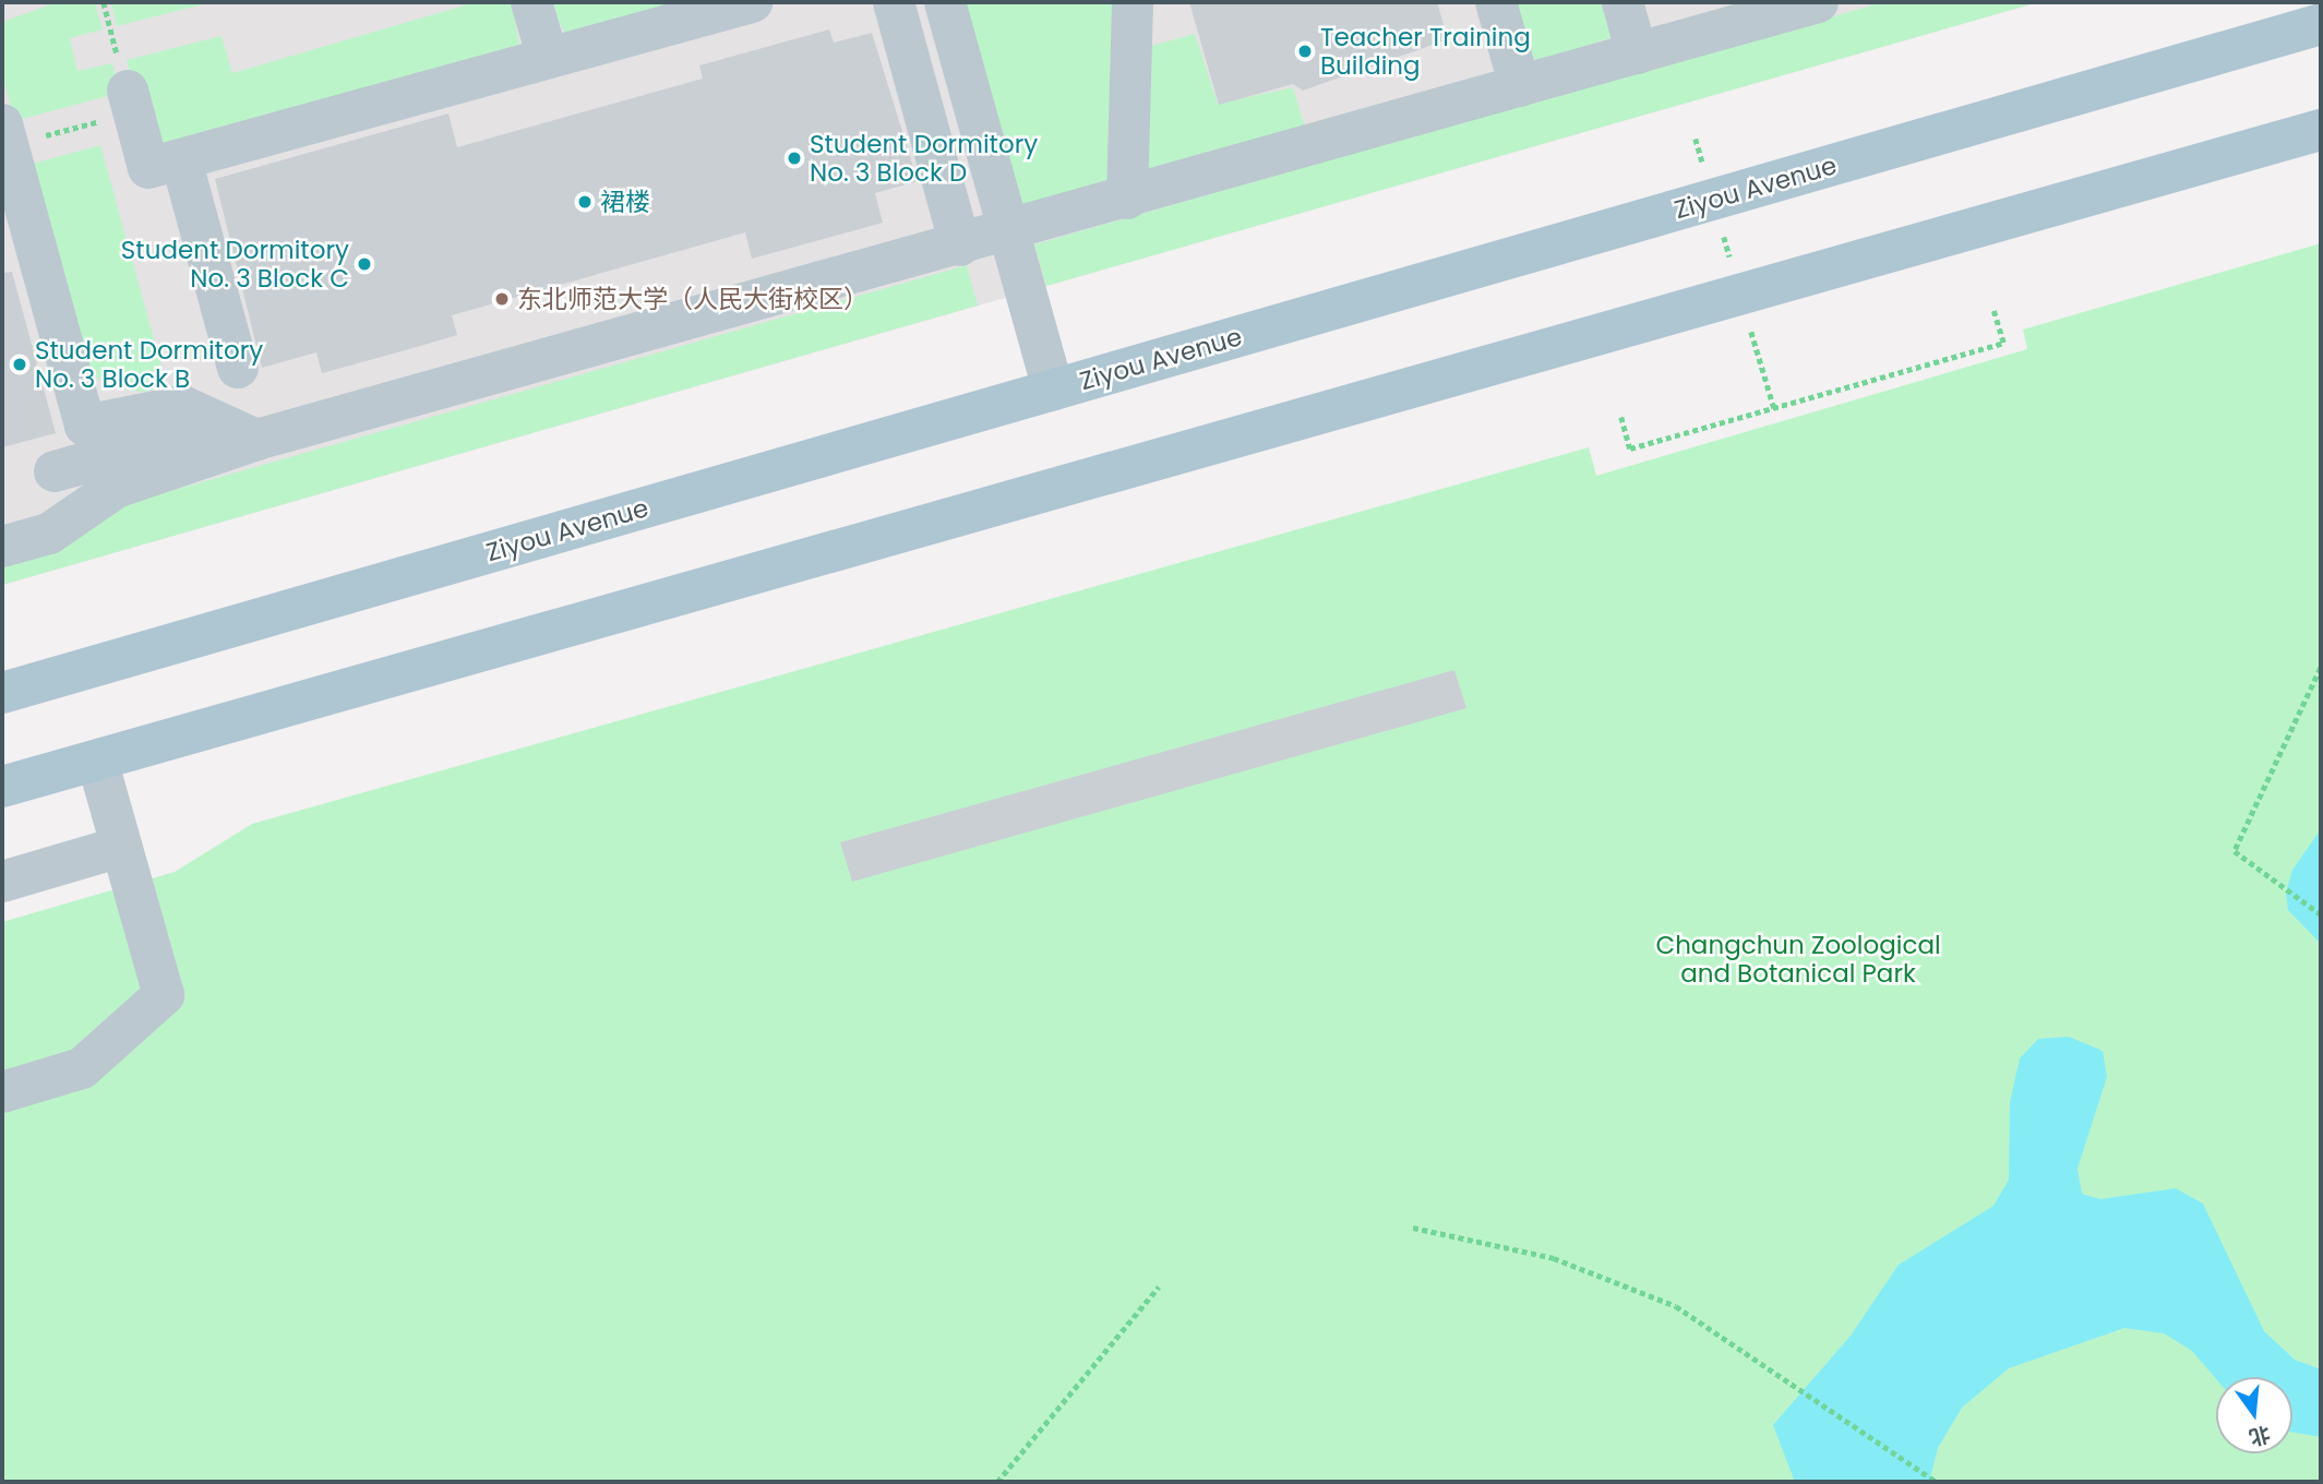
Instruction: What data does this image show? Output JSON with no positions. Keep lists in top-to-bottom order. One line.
{"streets":{"main road":["Ziyou Avenue"]},"parks":["Changchun Zoological and Botanical Park"],"places":["Teacher Training Building","Student Dormitory No. 3 Block D","裙楼","Student Dormitory No. 3 Block C","东北师范大学（人民大街校区）","Student Dormitory No. 3 Block B"],"north":"bottom"}
